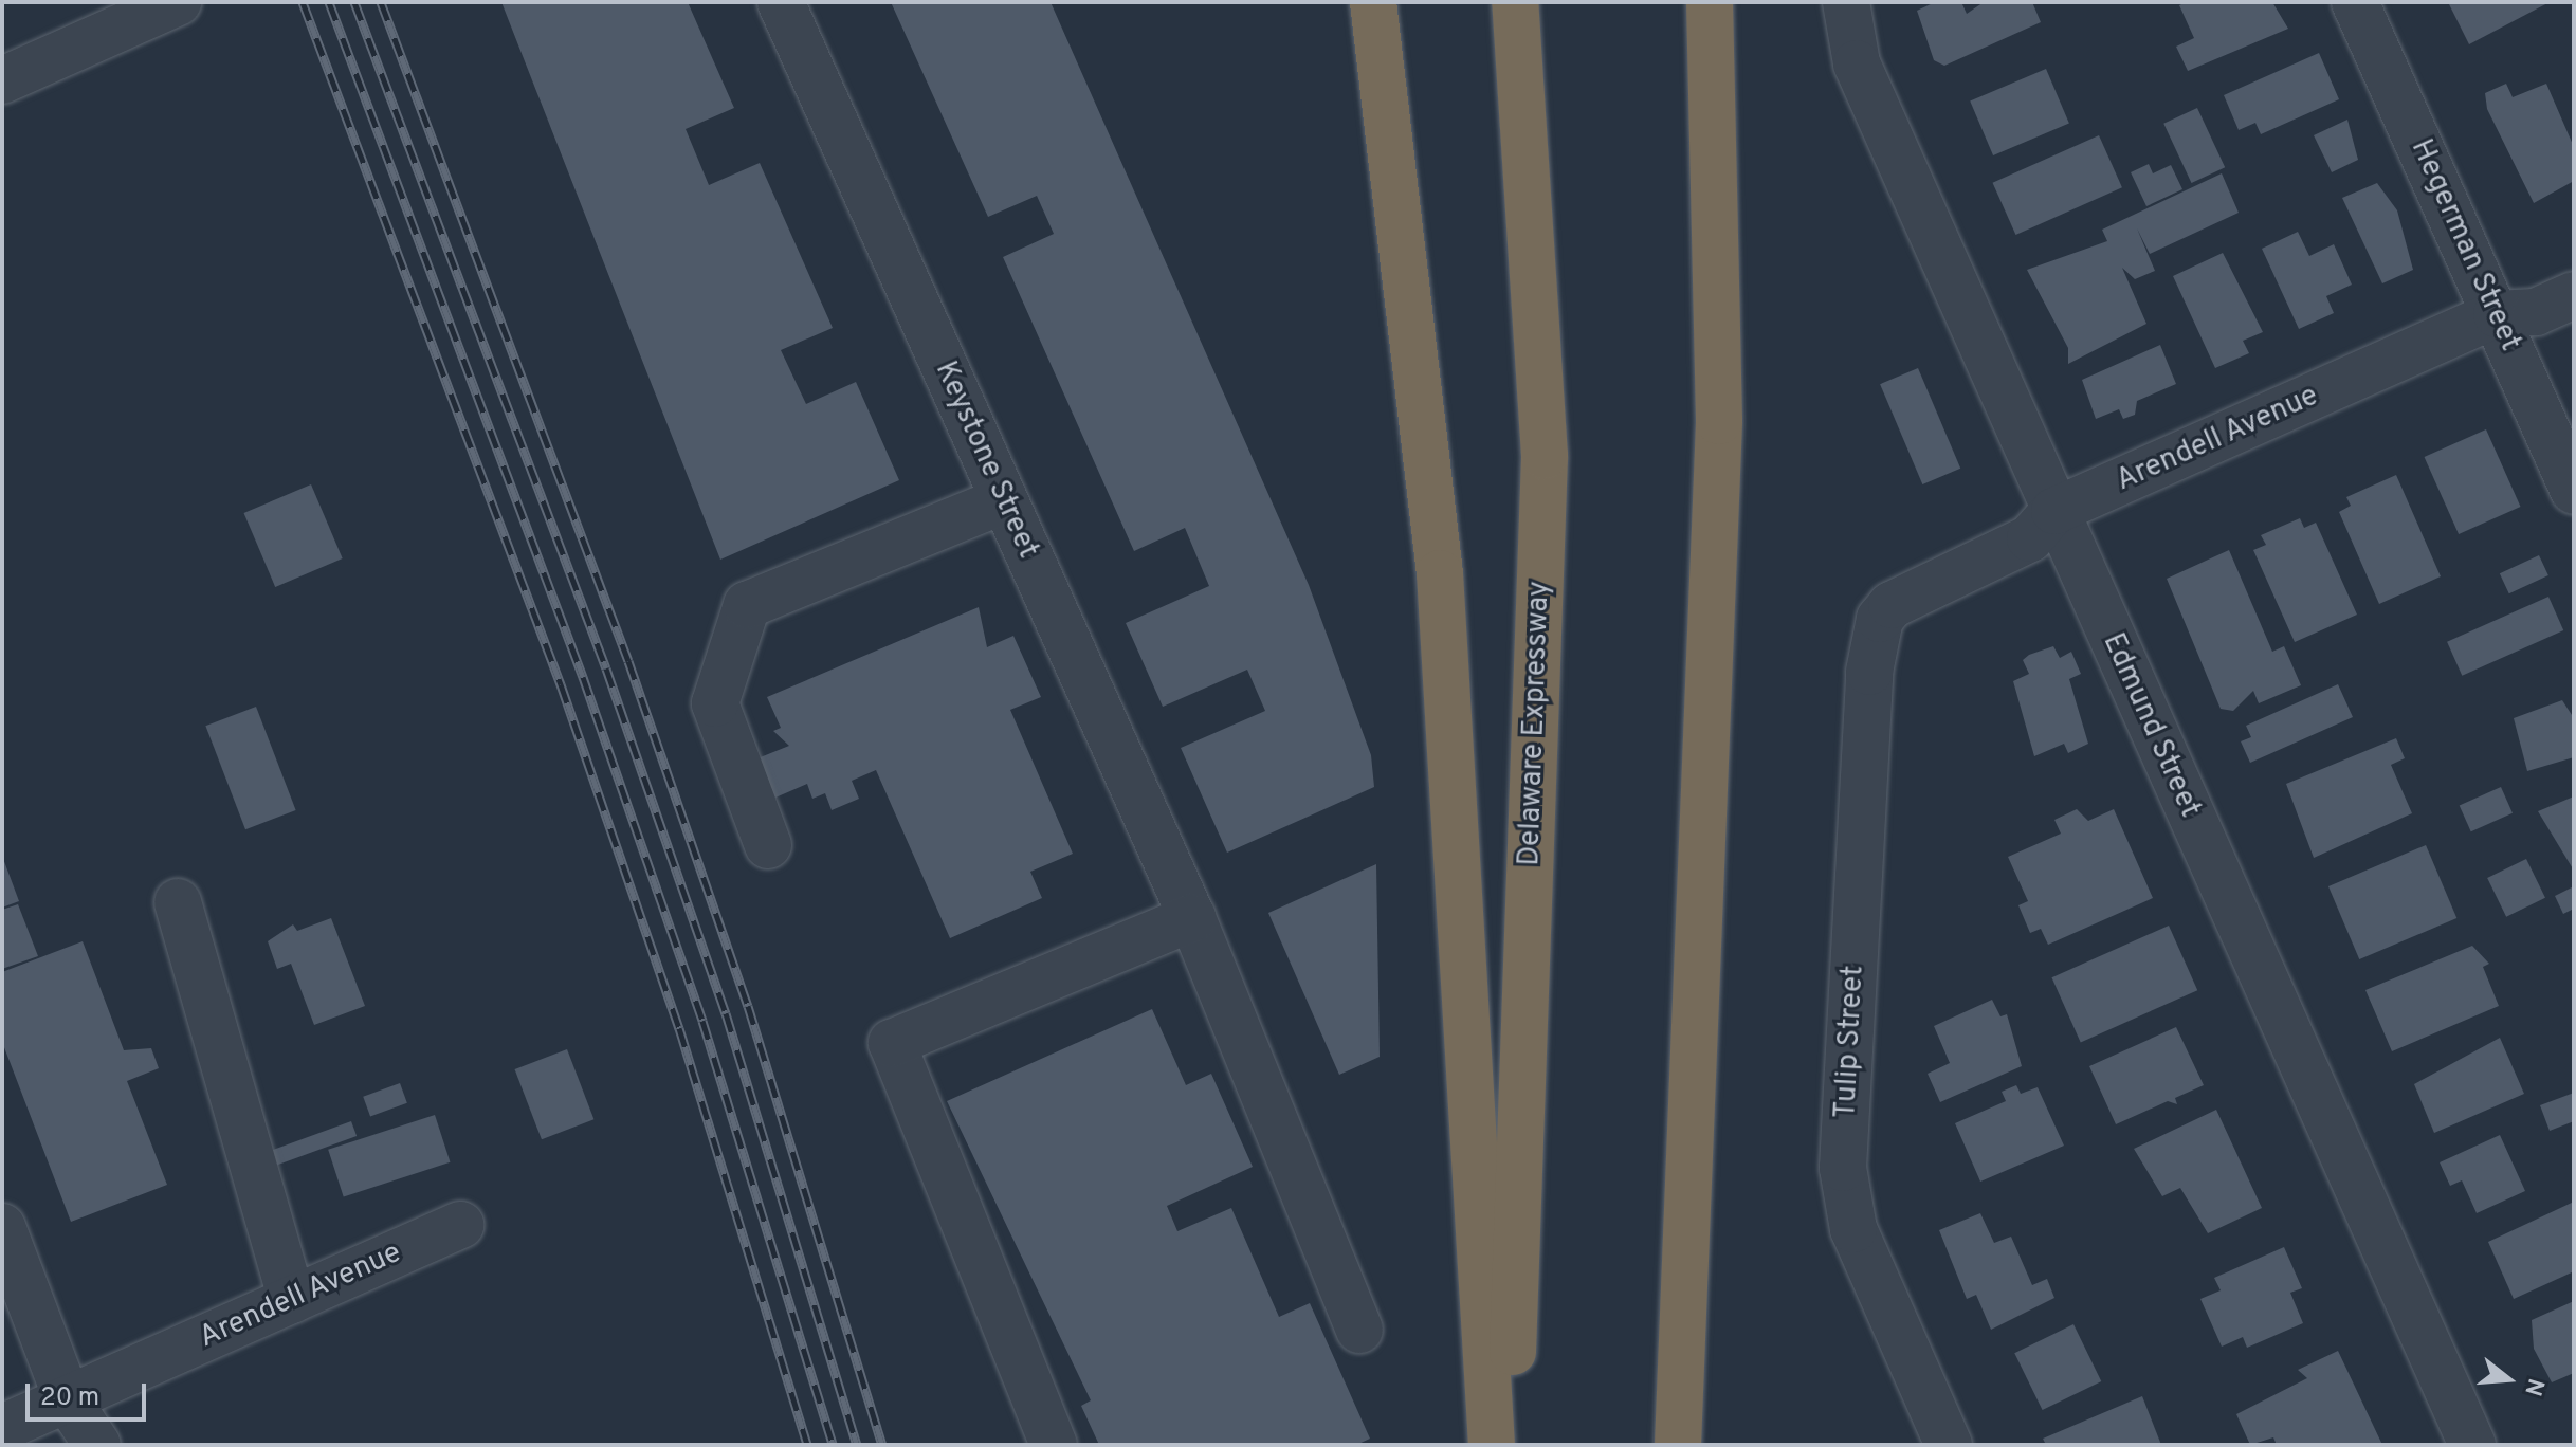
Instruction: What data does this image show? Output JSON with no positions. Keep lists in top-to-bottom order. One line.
{"streets":{"highway":["Delaware Expressway"],"street":["Hegerman Street","Arendell Avenue","Keystone Street","Edmund Street","Tulip Street"]},"crossings":[["Hegerman Street","Arendell Avenue"],["Arendell Avenue","Edmund Street"],["Arendell Avenue","Tulip Street"]],"scale_bar":"20 m","north":"right"}
